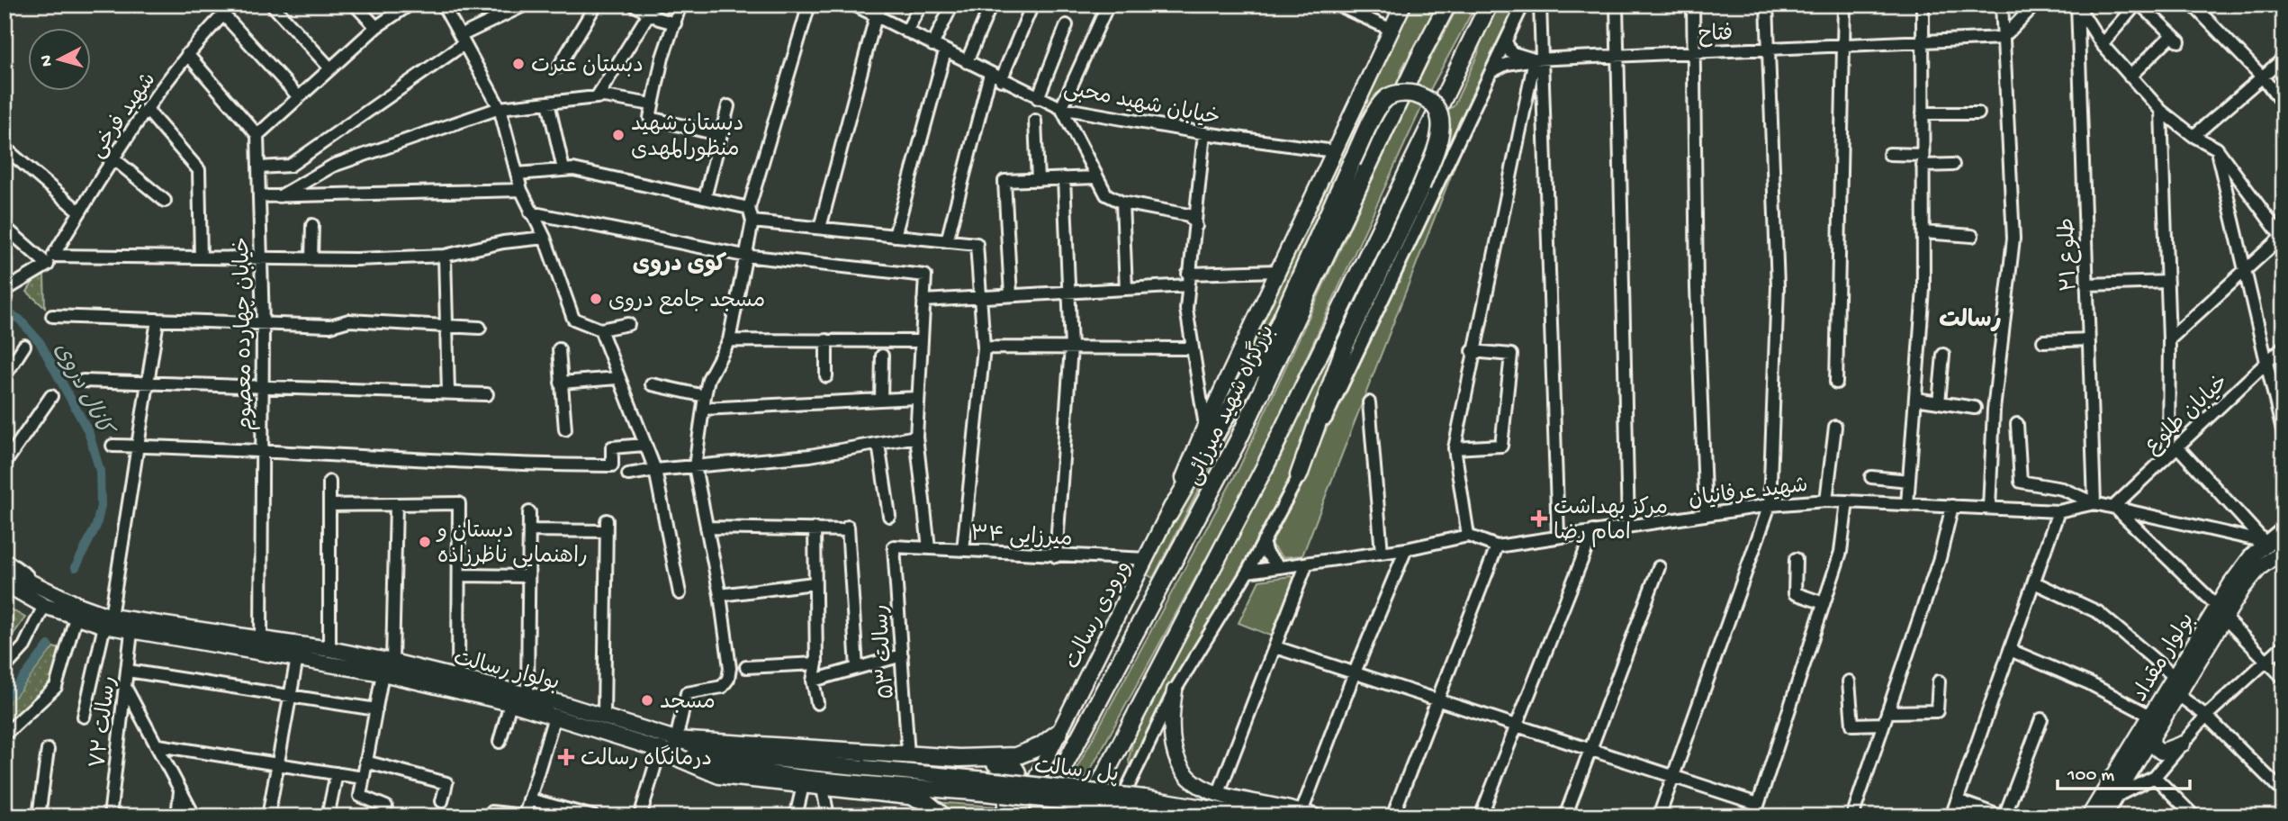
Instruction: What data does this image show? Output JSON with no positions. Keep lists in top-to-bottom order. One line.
{"streets":{"highway":["بزرگراه شهید میرزائی"],"main road":["ورودی رسالت","بولوار مقداد","بولوار رسالت","پل رسالت"],"street":["فتاح","خیابان شهید محبی","شهید فرخی","طلوع ۲۱","خیابان چهارده معصوم","خیابان طلوع","شهید عرفانیان","میرزایی ۳۴","رسالت ۵۳","رسالت ۷۲"]},"crossings":[["خیابان شهید محبی","ورودی رسالت"],["طلوع ۲۱","شهید عرفانیان"],["خیابان چهارده معصوم","بولوار رسالت"],["خیابان طلوع","شهید عرفانیان"],["شهید عرفانیان","بولوار مقداد"],["میرزایی ۳۴","ورودی رسالت"],["میرزایی ۳۴","رسالت ۵۳"],["بولوار رسالت","رسالت ۷۲"],["بولوار رسالت","پل رسالت"]],"districts":["کوی دروی","رسالت"],"water":["کانال دروی"],"places":{"other":["دبستان عترت","دبستان شهید منظورالمهدی","مسجد جامع دروی","دبستان و راهنمایی ناظرزاذه","مسجد"],"health":["مرکز بهداشت امام رضا","درمانگاه رسالت"]},"scale_bar":"100 m","north":"left"}
